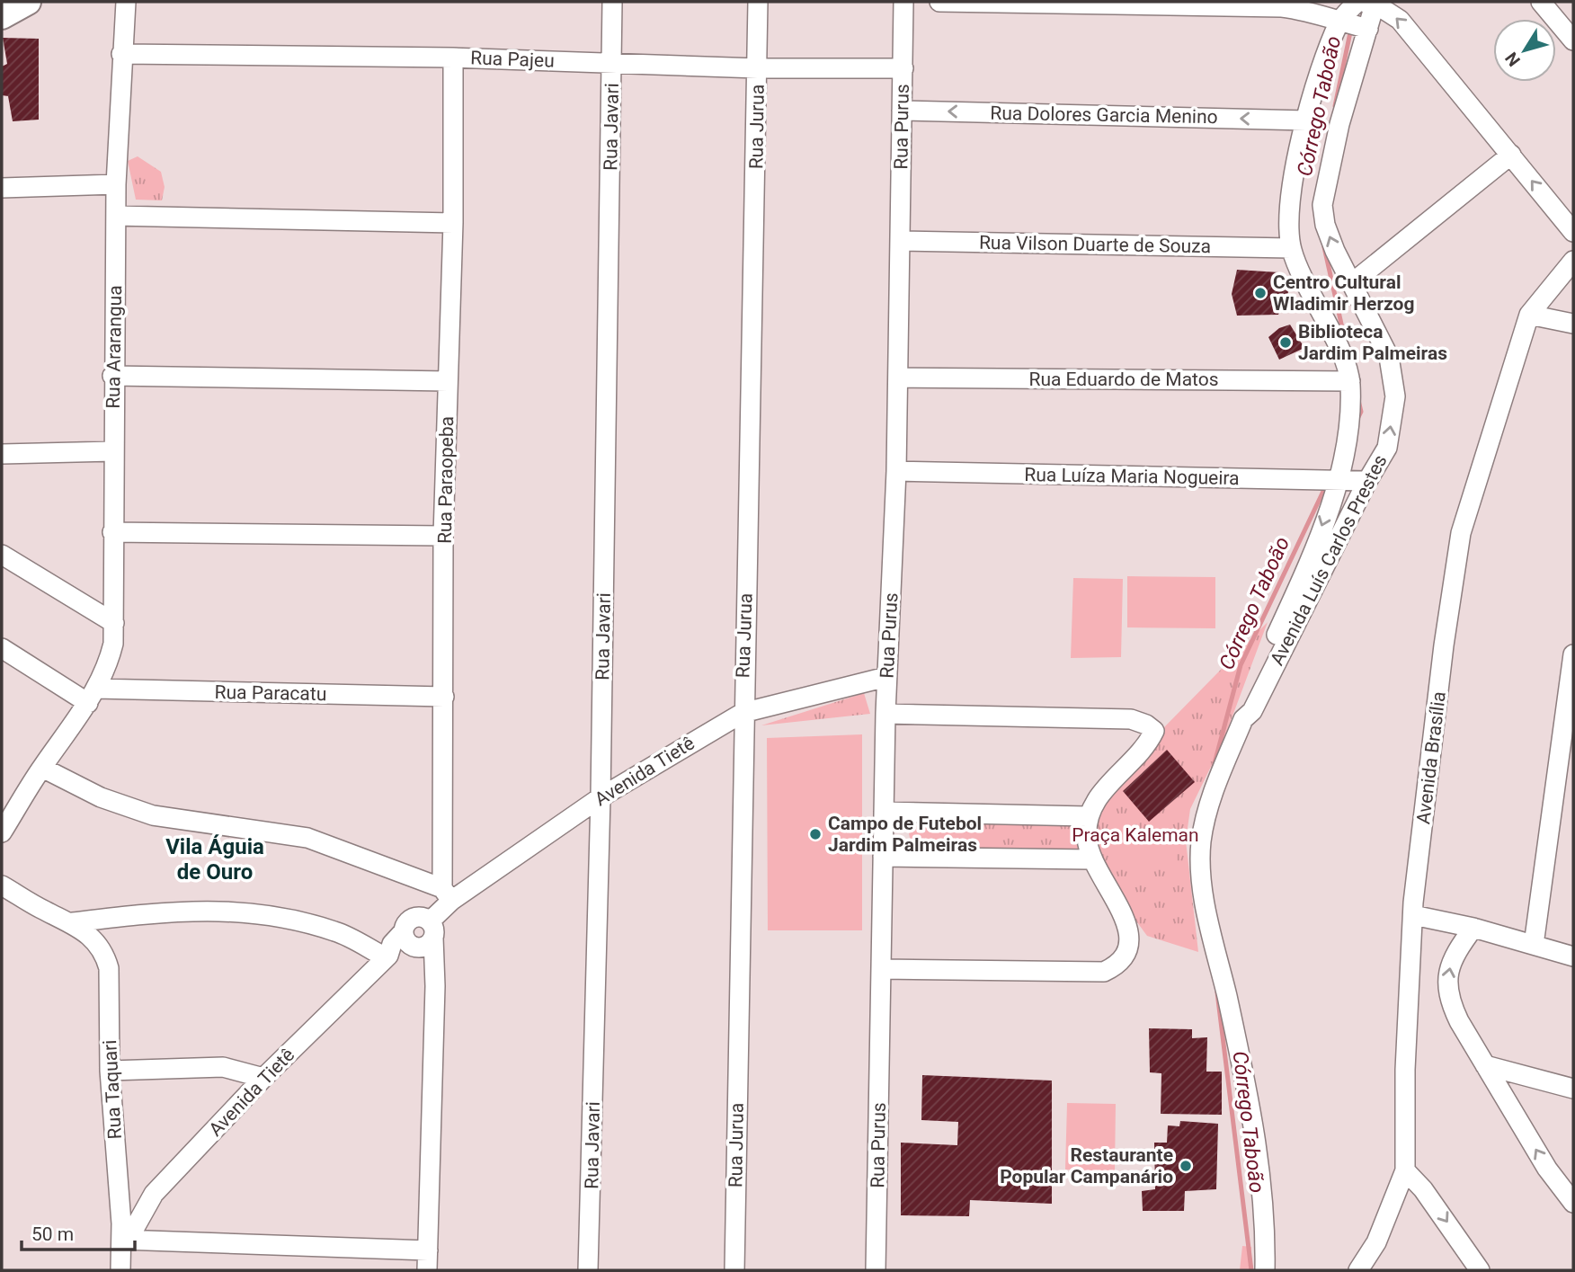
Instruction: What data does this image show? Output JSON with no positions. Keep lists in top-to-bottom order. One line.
{"streets":{"street":["Rua Pajeu","Rua Dolores Garcia Menino","Rua Javari","Rua Jurua","Rua Purus","Rua Vilson Duarte de Souza","Rua Ararangua","Rua Eduardo de Matos","Rua Luíza Maria Nogueira","Rua Paraopeba","Avenida Luís Carlos Prestes","Rua Paracatu","Avenida Brasília","Avenida Tietê","Rua Taquari"]},"crossings":[["Rua Pajeu","Rua Javari"],["Rua Pajeu","Rua Jurua"],["Rua Pajeu","Rua Purus"],["Rua Pajeu","Rua Ararangua"],["Rua Pajeu","Rua Paraopeba"],["Rua Dolores Garcia Menino","Rua Purus"],["Rua Dolores Garcia Menino","Avenida Luís Carlos Prestes"],["Rua Javari","Avenida Tietê"],["Rua Jurua","Avenida Tietê"],["Rua Purus","Rua Vilson Duarte de Souza"],["Rua Purus","Rua Eduardo de Matos"],["Rua Purus","Rua Luíza Maria Nogueira"],["Rua Purus","Avenida Tietê"],["Rua Vilson Duarte de Souza","Avenida Luís Carlos Prestes"],["Rua Ararangua","Rua Paracatu"],["Rua Eduardo de Matos","Avenida Luís Carlos Prestes"],["Rua Luíza Maria Nogueira","Avenida Luís Carlos Prestes"],["Rua Paraopeba","Rua Paracatu"],["Rua Paraopeba","Avenida Tietê"],["Avenida Tietê","Rua Taquari"]],"districts":["Vila Águia de Ouro"],"water":["Córrego Taboão"],"parks":["Praça Kaleman"],"places":["Centro Cultural Wladimir Herzog","Biblioteca Jardim Palmeiras","Campo de Futebol Jardim Palmeiras","Restaurante Popular Campanário"],"scale_bar":"50 m","north":"bottom left"}
